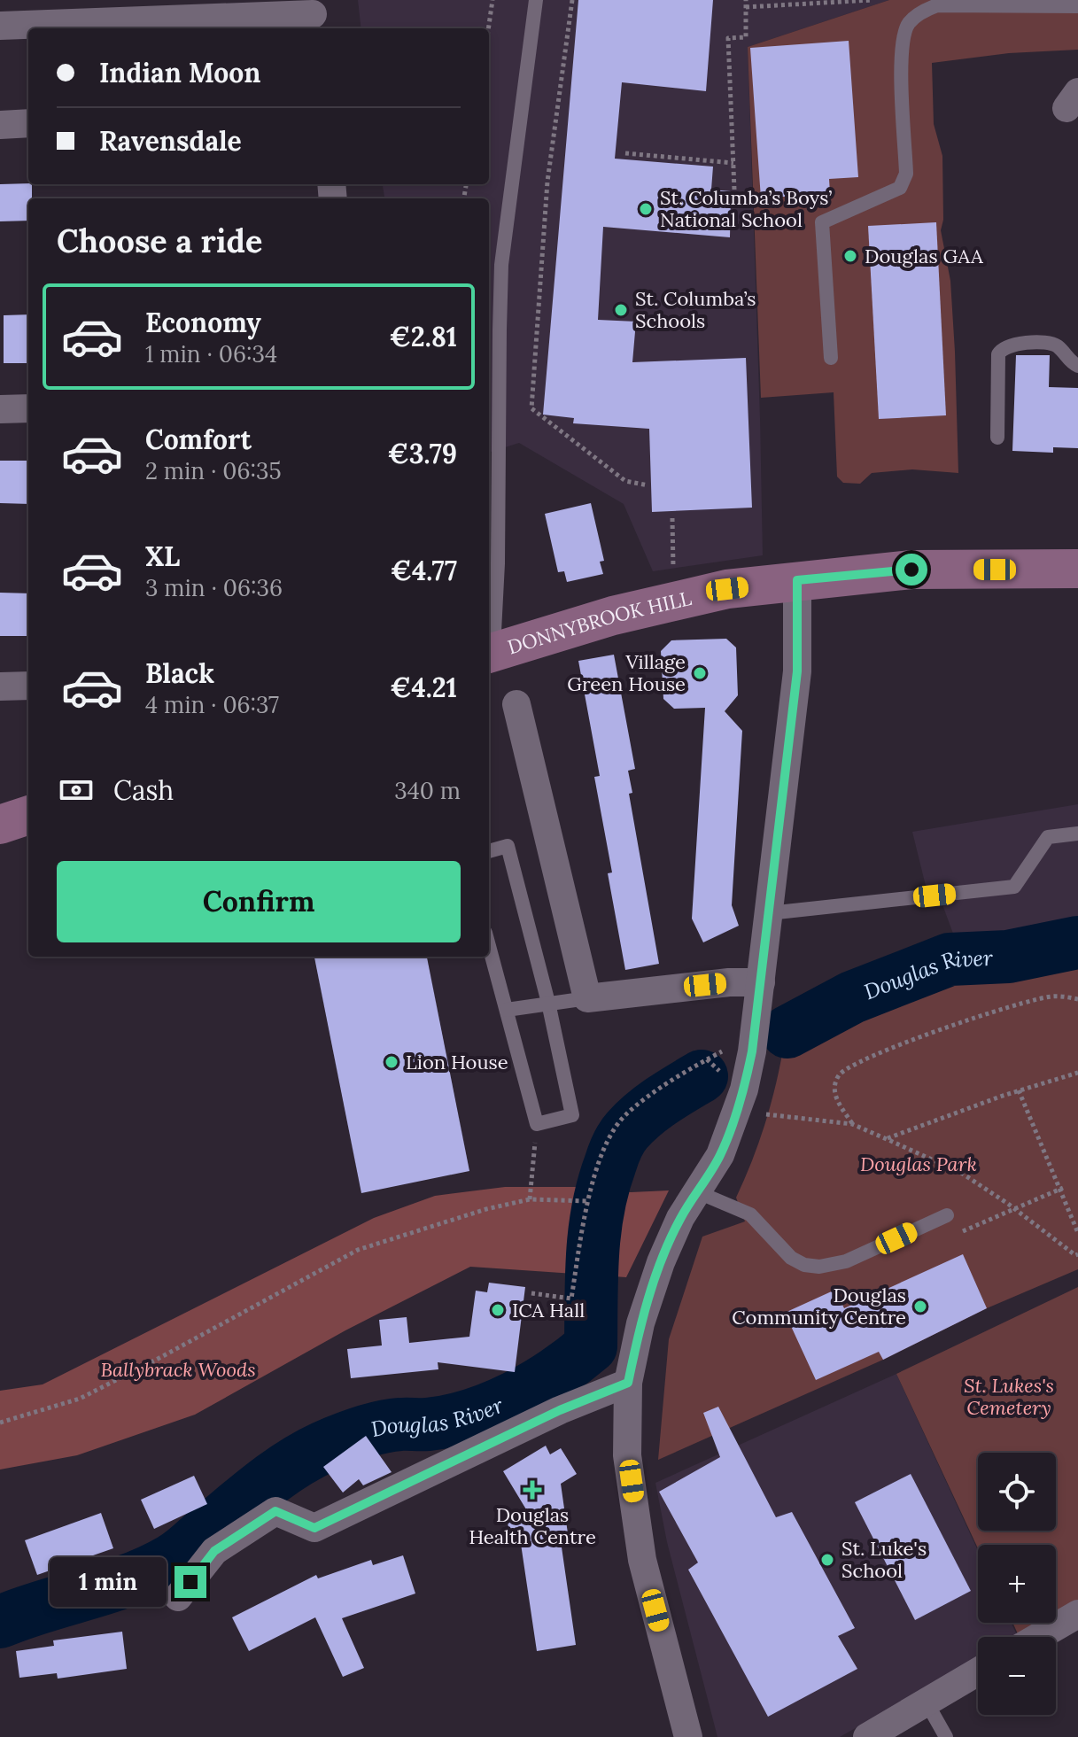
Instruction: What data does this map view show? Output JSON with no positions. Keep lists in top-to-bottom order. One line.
{"streets":{"main road":["DONNYBROOK HILL"]},"water":["Douglas River"],"parks":["Douglas Park","Ballybrack Woods","St. Lukes's Cemetery"],"places":{"other":["St. Columba’s Boys’ National School","Douglas GAA","St. Columba’s Schools","Village Green House","Lion House","Douglas Community Centre","ICA Hall","St. Luke's School"],"health":["Douglas Health Centre"]},"page":{"banner":["Indian Moon","Ravensdale"],"heading":"Choose a ride","list":[{"name":"Economy","note":"1 min · 06:34","value":"€2.81"},{"name":"Comfort","note":"2 min · 06:35","value":"€3.79"},{"name":"XL","note":"3 min · 06:36","value":"€4.77"},{"name":"Black","note":"4 min · 06:37","value":"€4.21"}],"pay":["Cash","340 m"],"buttons":"Confirm","map_buttons":["+","−"],"bubble":"1 min"}}
